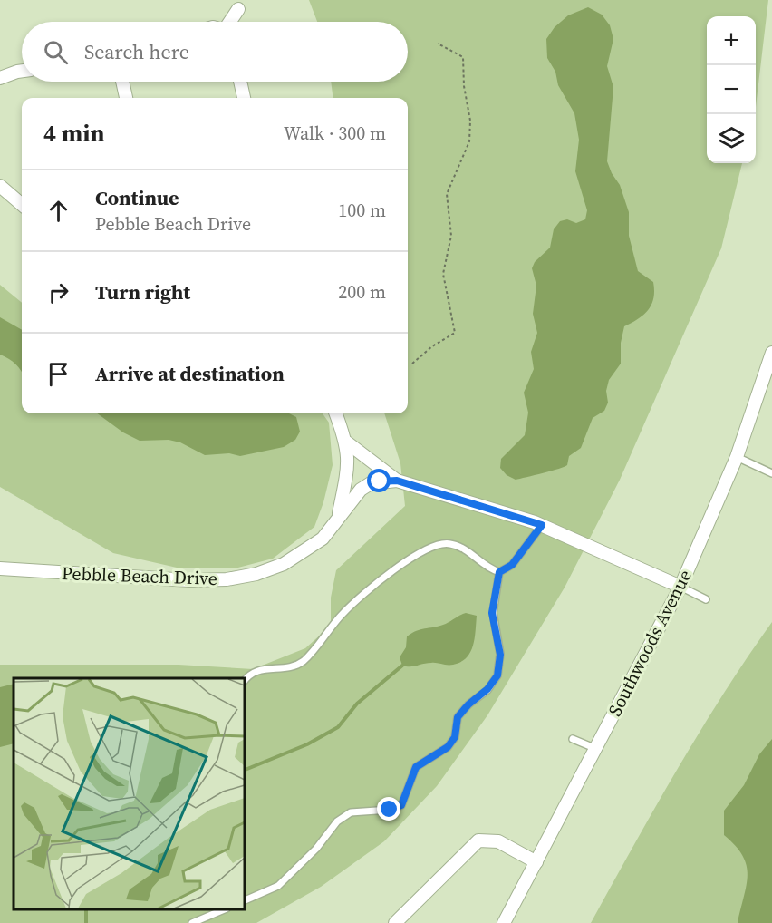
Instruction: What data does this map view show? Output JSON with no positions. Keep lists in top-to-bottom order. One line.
{"streets":{"street":["Pebble Beach Drive","Southwoods Avenue"]},"crossings":[["Pebble Beach Drive","Southwoods Avenue"]],"page":{"map_buttons":["+","−"],"search":"Search here","heading":["4 min","Walk · 300 m"],"list":[["Continue","Pebble Beach Drive","100 m"],["Turn right","200 m"],"Arrive at destination"]}}
